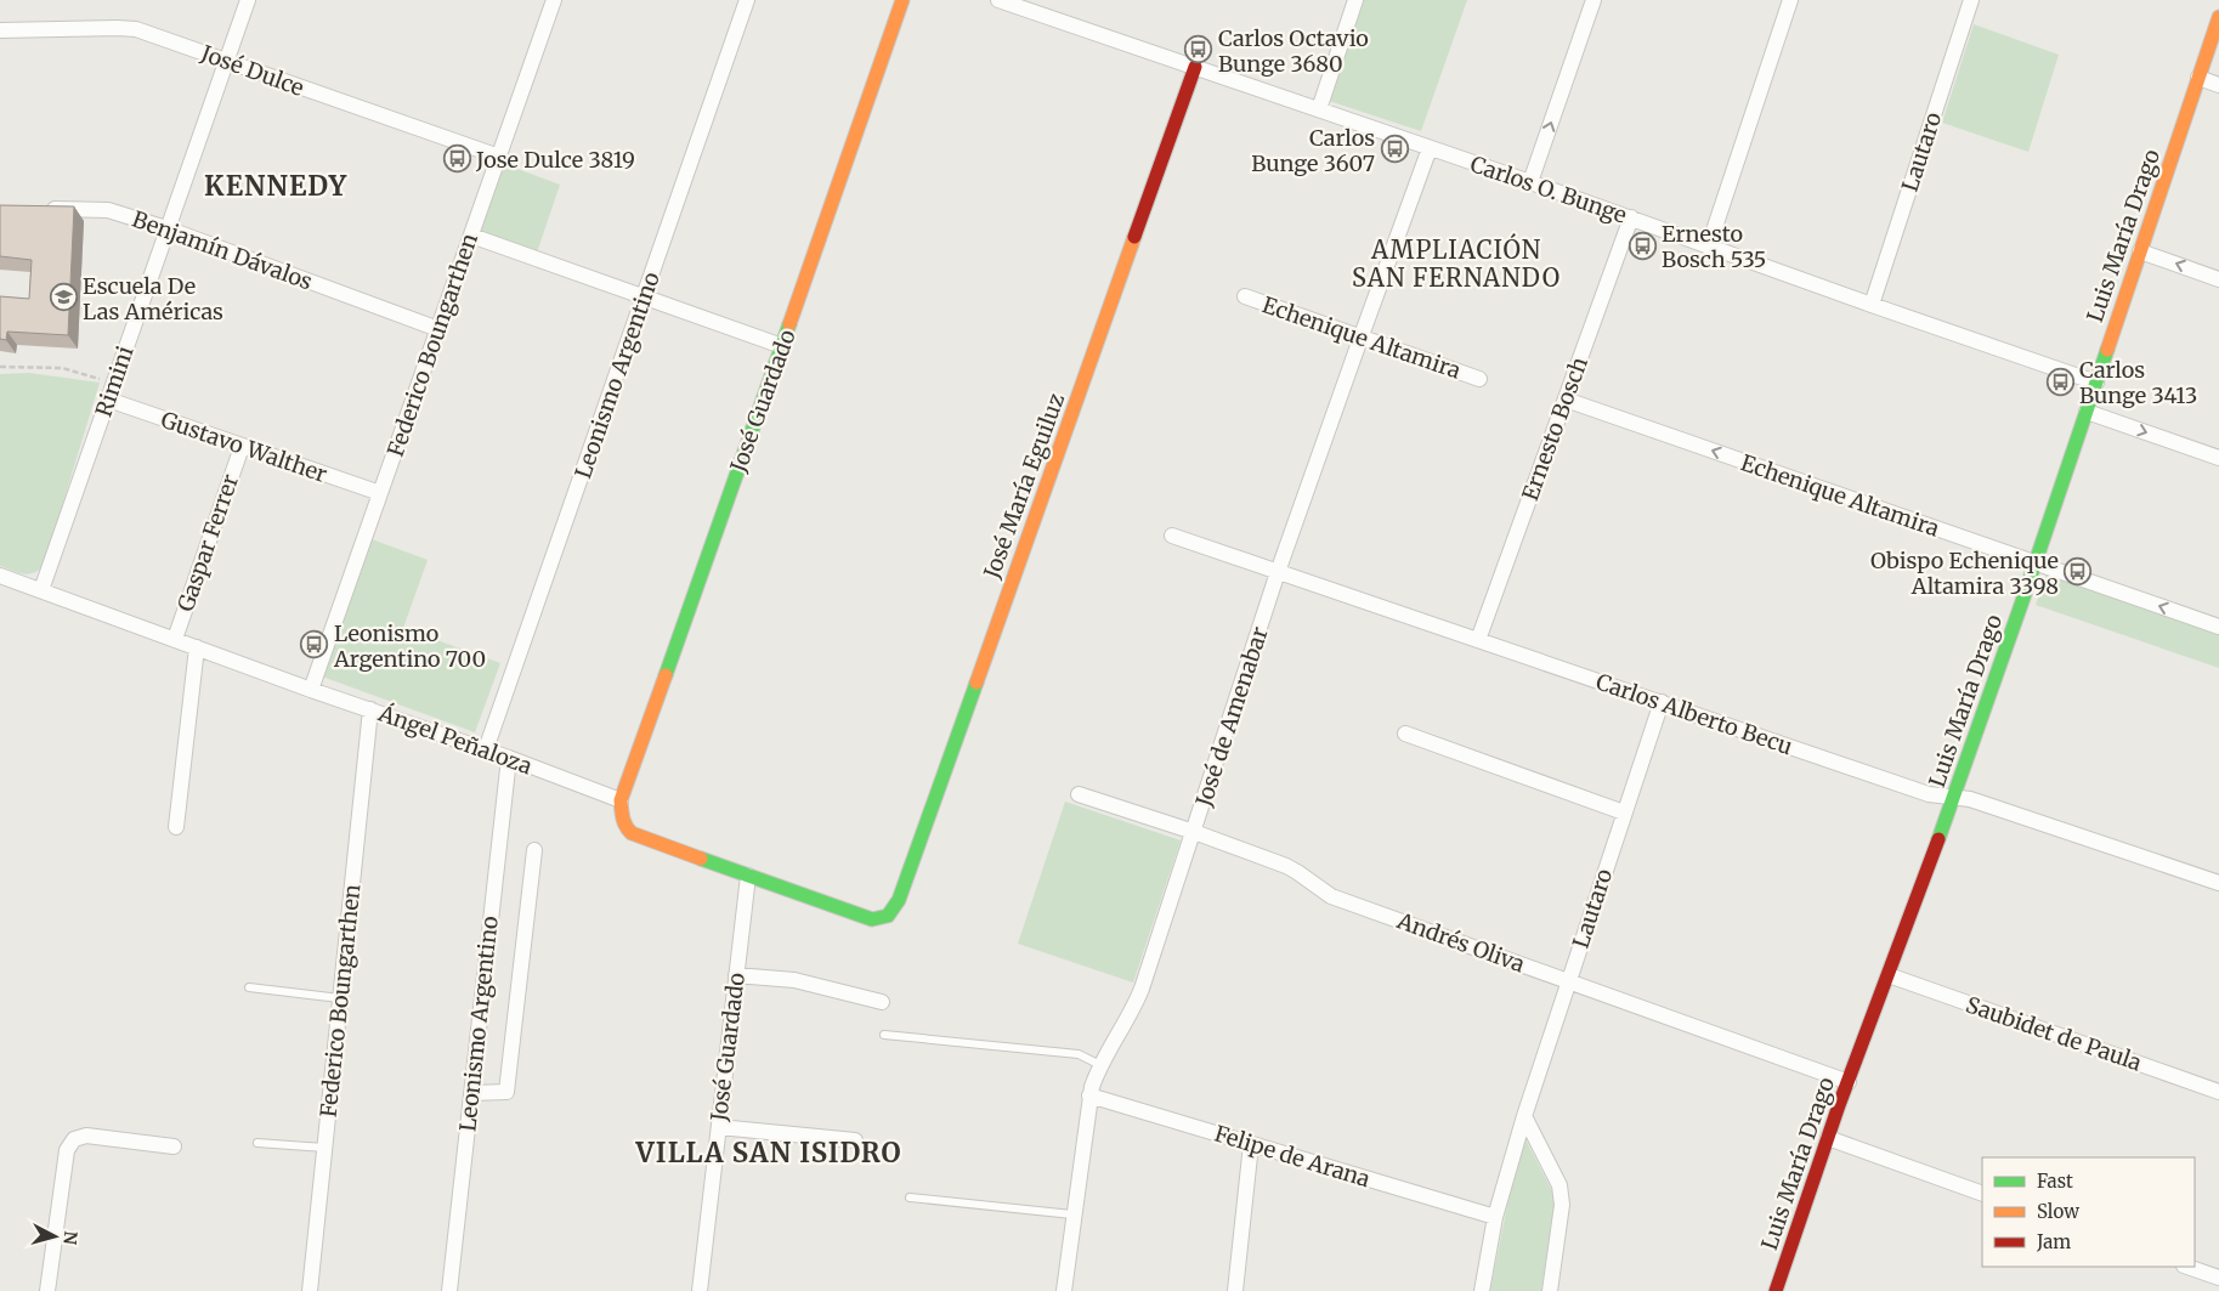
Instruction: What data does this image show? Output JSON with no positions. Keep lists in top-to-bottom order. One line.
{"streets":{"street":["José Dulce","Lautaro","Carlos O. Bunge","Luis María Drago","Benjamín Dávalos","Echenique Altamira","Federico Boungarthen","Leonismo Argentino","Rimini","José Guardado","Ernesto Bosch","Gustavo Walther","José María Eguiluz","Gaspar Ferrer","Carlos Alberto Becu","José de Amenabar","Ángel Peñaloza","Andrés Oliva","Saubidet de Paula","Felipe de Arana"]},"crossings":[["José Dulce","Federico Boungarthen"],["José Dulce","Rimini"],["Lautaro","Carlos O. Bunge"],["Lautaro","Carlos Alberto Becu"],["Lautaro","Andrés Oliva"],["Lautaro","Felipe de Arana"],["Carlos O. Bunge","Luis María Drago"],["Carlos O. Bunge","Ernesto Bosch"],["Carlos O. Bunge","José María Eguiluz"],["Carlos O. Bunge","José de Amenabar"],["Luis María Drago","Echenique Altamira"],["Luis María Drago","Carlos Alberto Becu"],["Luis María Drago","Andrés Oliva"],["Luis María Drago","Saubidet de Paula"],["Benjamín Dávalos","Federico Boungarthen"],["Benjamín Dávalos","Rimini"],["Echenique Altamira","Ernesto Bosch"],["Echenique Altamira","José de Amenabar"],["Federico Boungarthen","Gustavo Walther"],["Federico Boungarthen","Ángel Peñaloza"],["Leonismo Argentino","Ángel Peñaloza"],["Rimini","Gustavo Walther"],["Rimini","Ángel Peñaloza"],["José Guardado","José María Eguiluz"],["José Guardado","Ángel Peñaloza"],["Ernesto Bosch","Carlos Alberto Becu"],["Gustavo Walther","Gaspar Ferrer"],["Gaspar Ferrer","Ángel Peñaloza"],["Carlos Alberto Becu","José de Amenabar"],["José de Amenabar","Andrés Oliva"],["José de Amenabar","Felipe de Arana"]],"one_way":["Echenique Altamira"],"districts":["KENNEDY","AMPLIACIÓN SAN FERNANDO","VILLA SAN ISIDRO"],"places":{"bus stop":["Carlos Octavio Bunge 3680","Carlos Bunge 3607","Jose Dulce 3819","Ernesto Bosch 535","Carlos Bunge 3413","Obispo Echenique Altamira 3398","Leonismo Argentino 700"],"school or university":["Escuela De Las Américas"]},"legend":["Fast","Slow","Jam"],"north":"right"}
